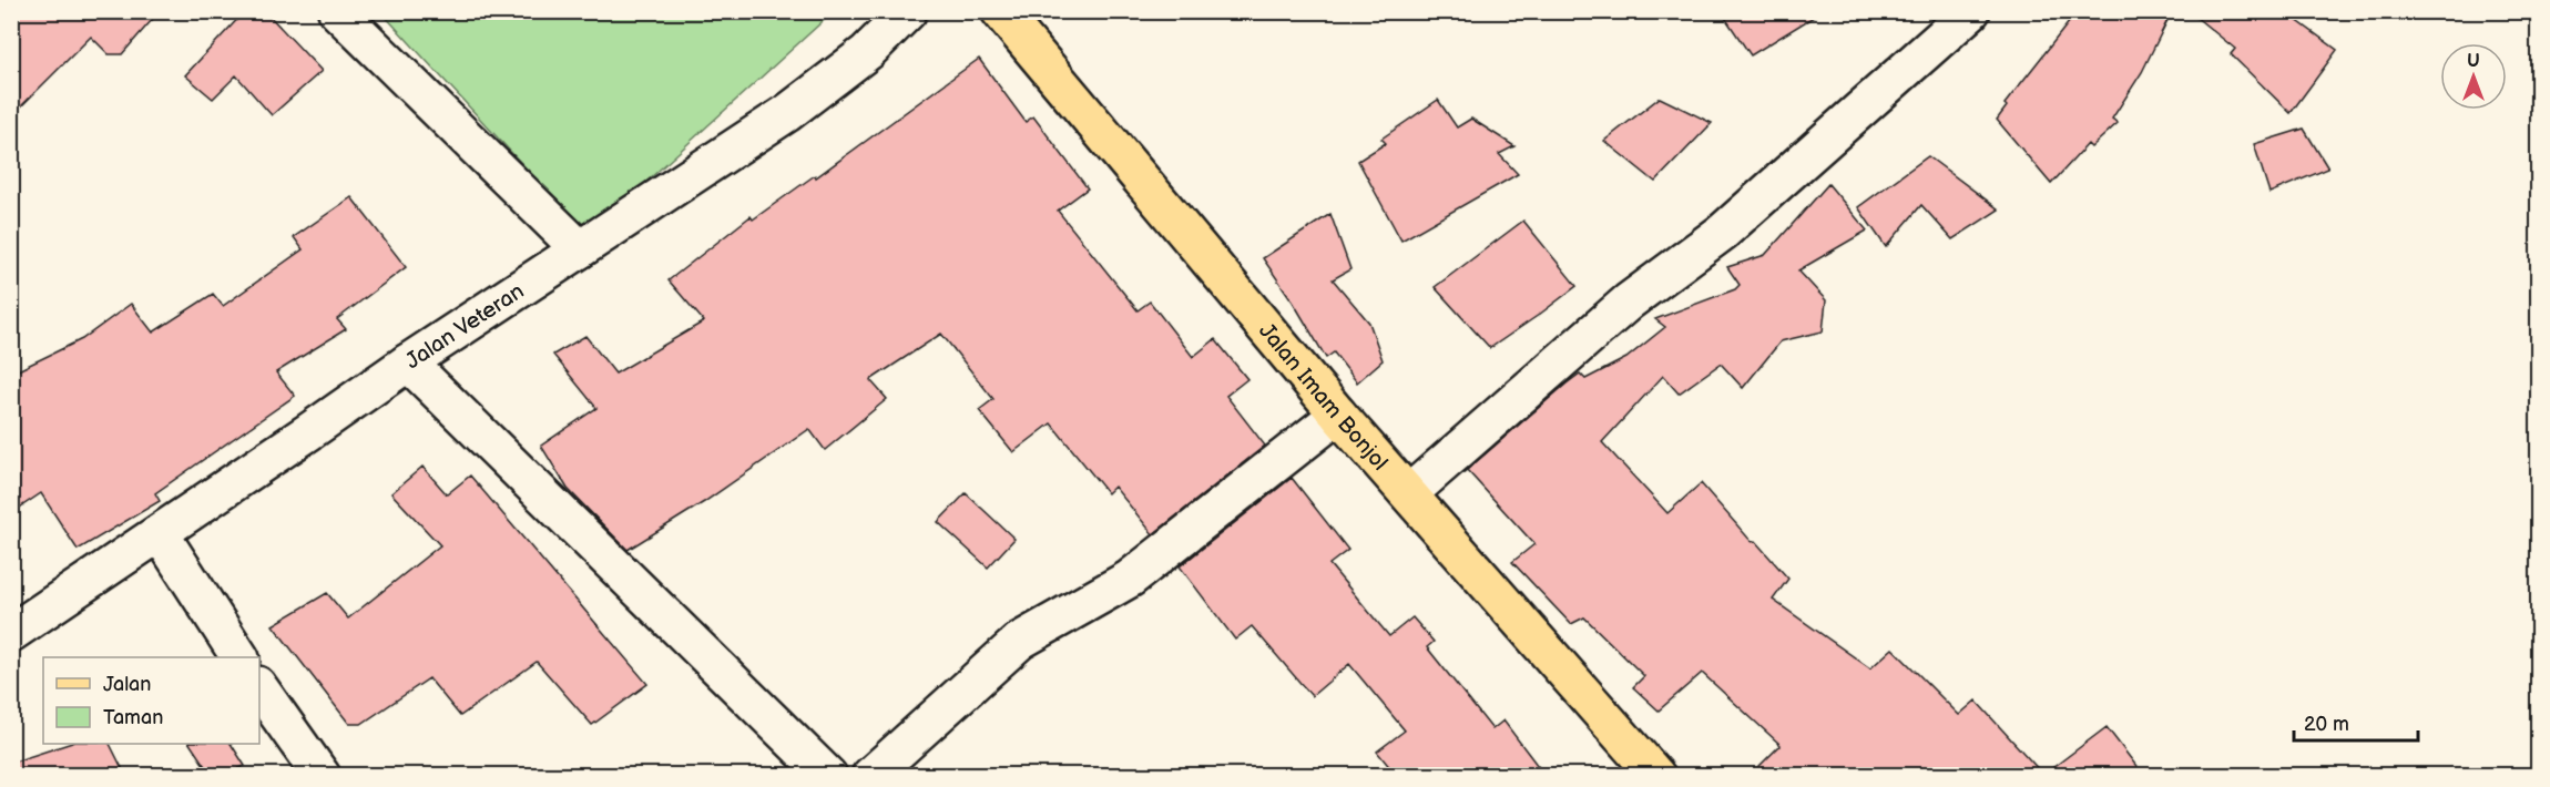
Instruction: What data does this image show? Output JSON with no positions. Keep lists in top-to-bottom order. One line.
{"streets":{"main road":["Jalan Imam Bonjol"],"street":["Jalan Veteran"]},"legend":["Jalan","Taman"],"scale_bar":"20 m","north":"top"}
